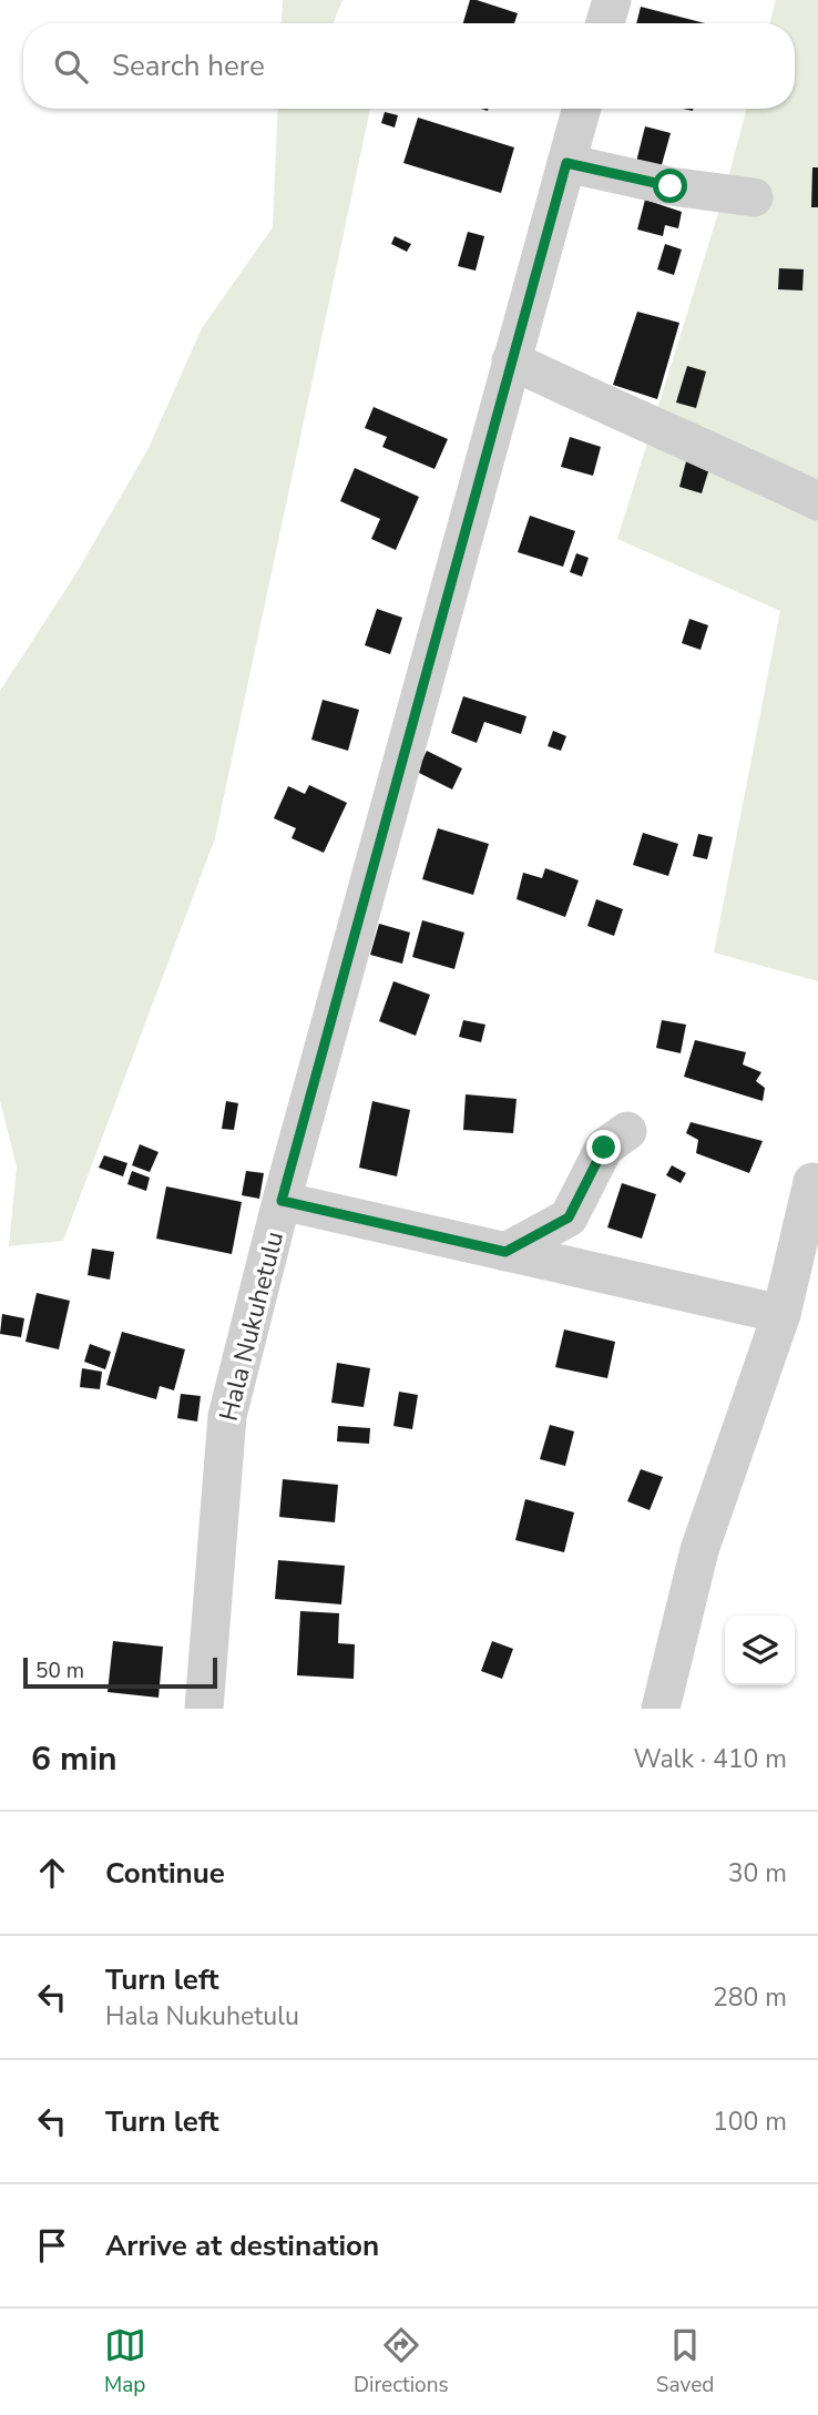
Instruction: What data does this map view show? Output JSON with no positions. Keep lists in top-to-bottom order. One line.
{"streets":{"street":["Hala Nukuhetulu"]},"scale_bar":"50 m","page":{"search":"Search here","scale":"50 m","heading":["6 min","Walk · 410 m"],"list":[["Continue","30 m"],["Turn left","Hala Nukuhetulu","280 m"],["Turn left","100 m"],"Arrive at destination"],"nav":["Map","Directions","Saved"]}}
